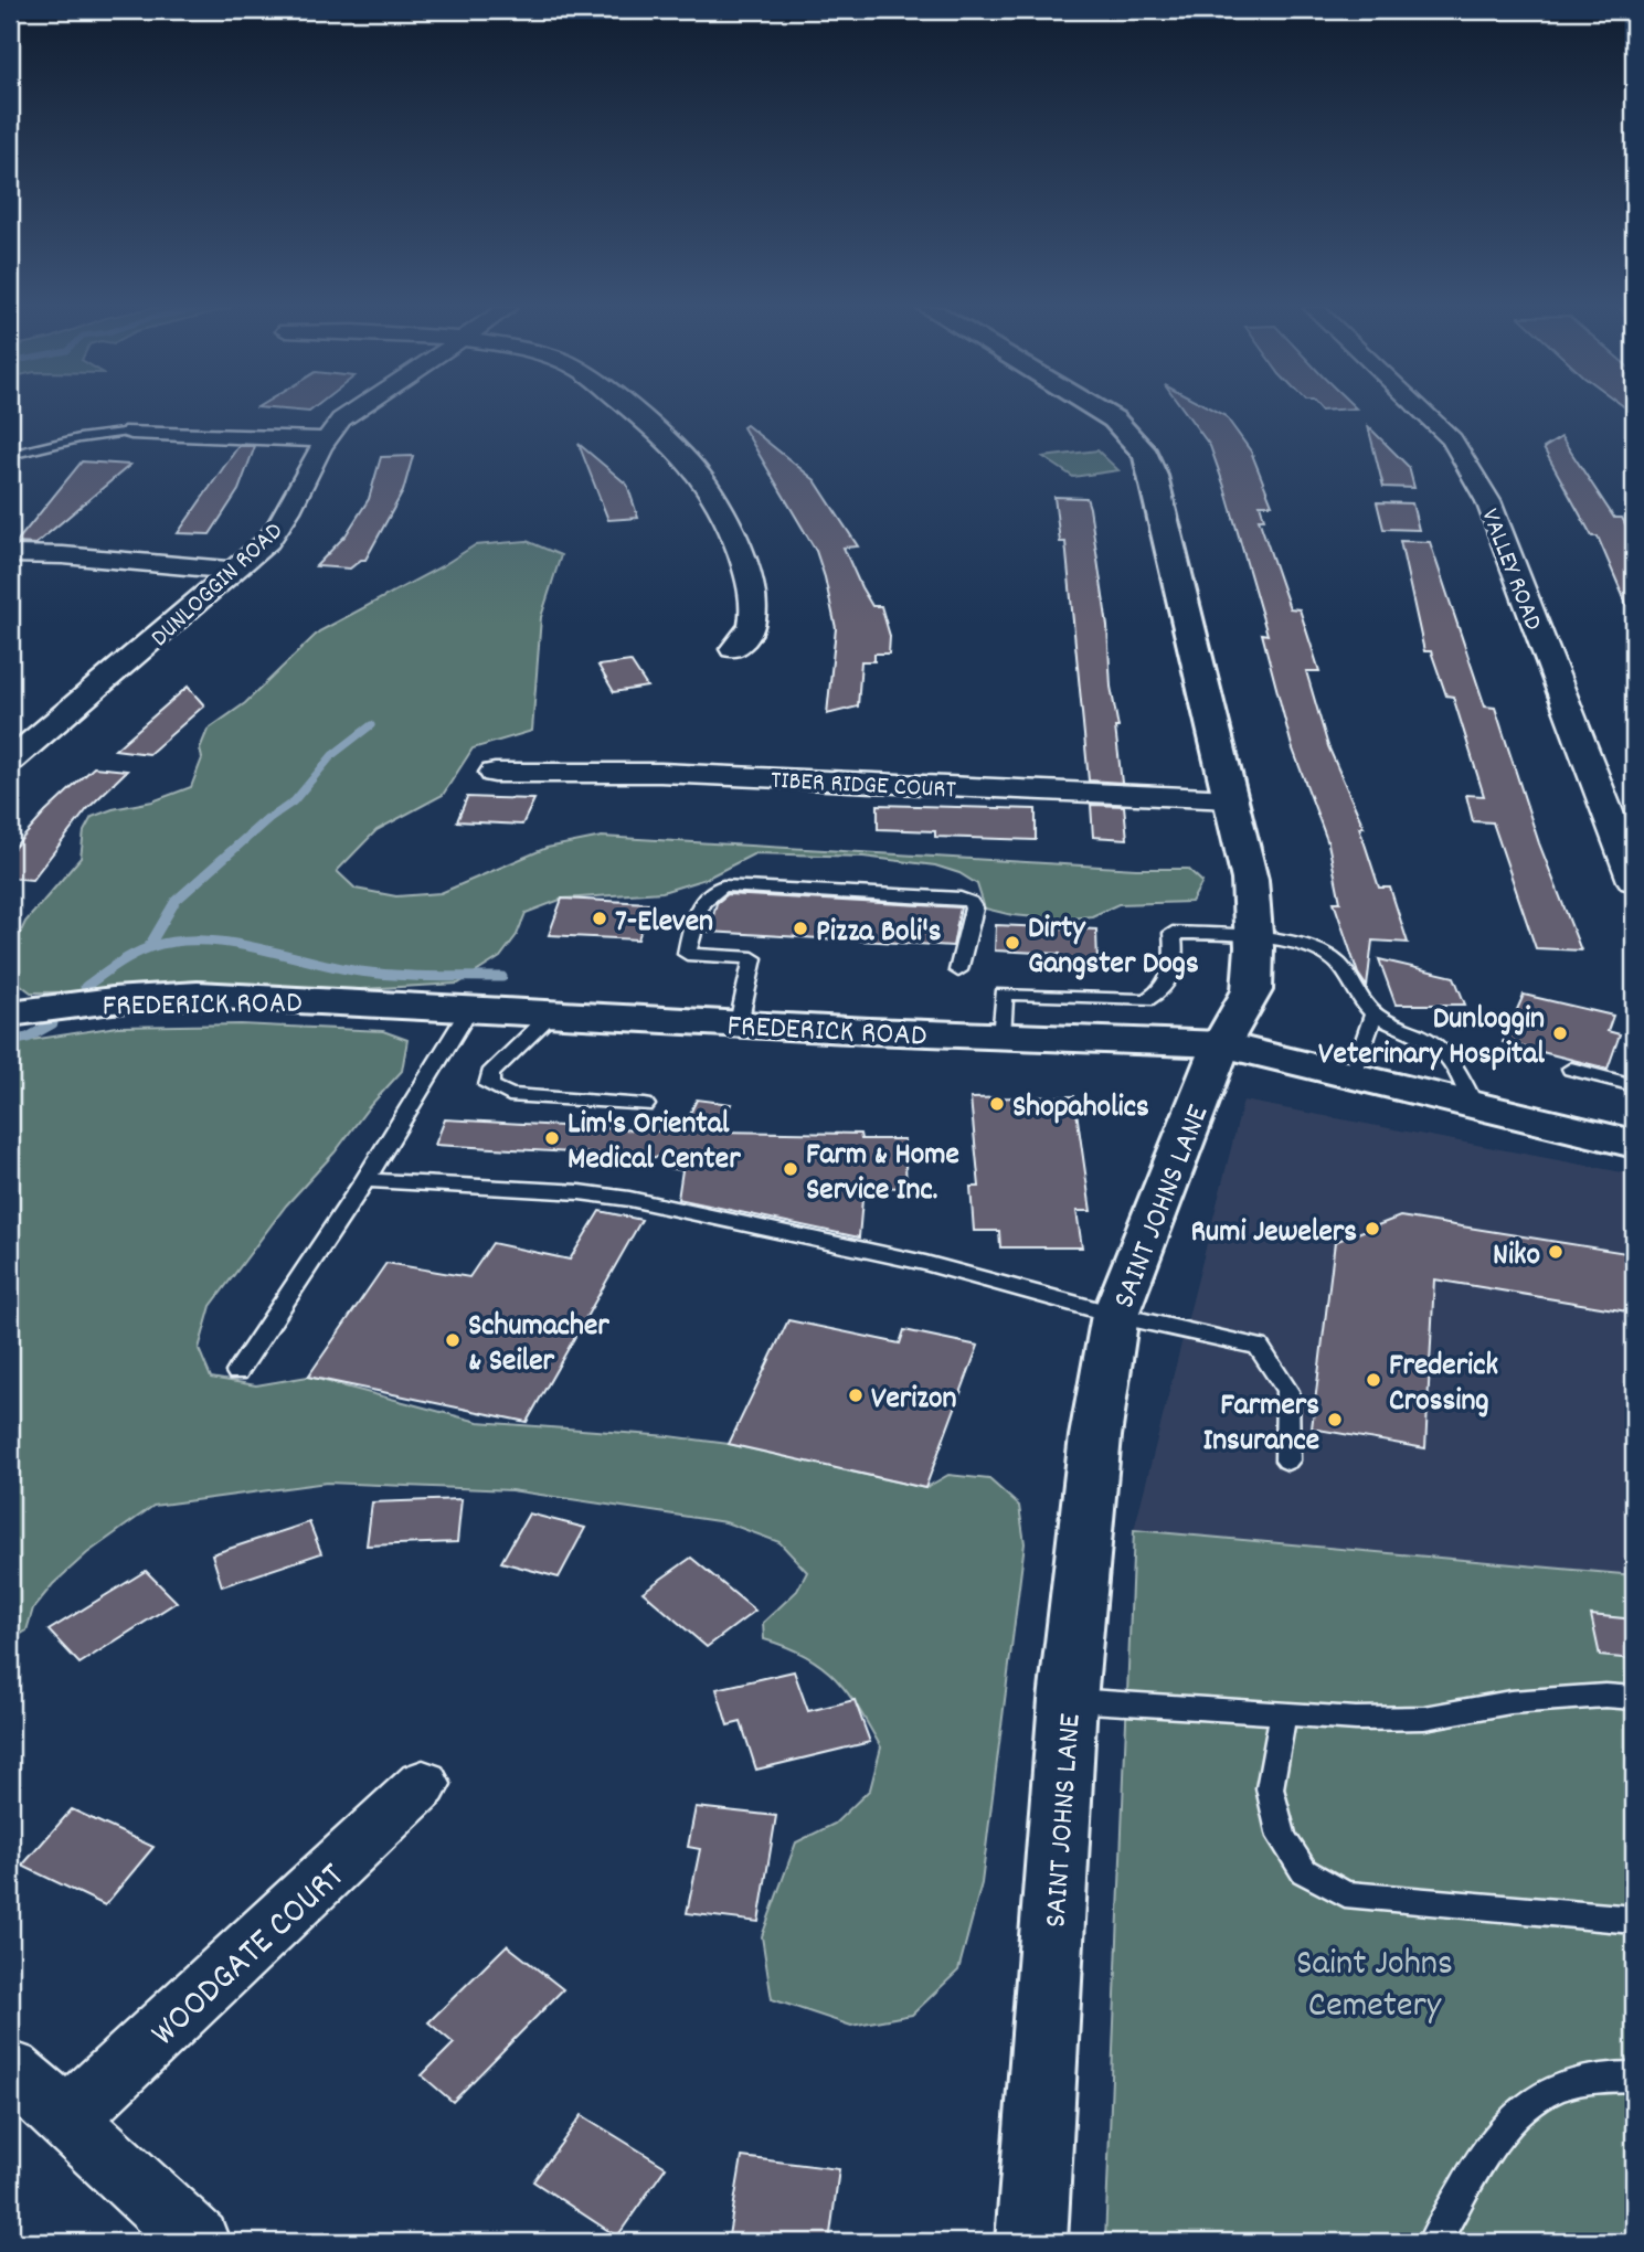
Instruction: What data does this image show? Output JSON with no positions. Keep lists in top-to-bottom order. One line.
{"streets":{"street":["VALLEY ROAD","DUNLOGGIN ROAD","TIBER RIDGE COURT","FREDERICK ROAD","SAINT JOHNS LANE","WOODGATE COURT"]},"crossings":[["TIBER RIDGE COURT","SAINT JOHNS LANE"],["FREDERICK ROAD","SAINT JOHNS LANE"]],"parks":["Saint Johns Cemetery"],"places":["7-Eleven","Pizza Boli's","Dirty Gangster Dogs","Dunloggin Veterinary Hospital","Shopaholics","Lim's Oriental Medical Center","Farm & Home Service Inc.","Rumi Jewelers","Niko","Schumacher & Seiler","Frederick Crossing","Verizon","Farmers Insurance"]}
